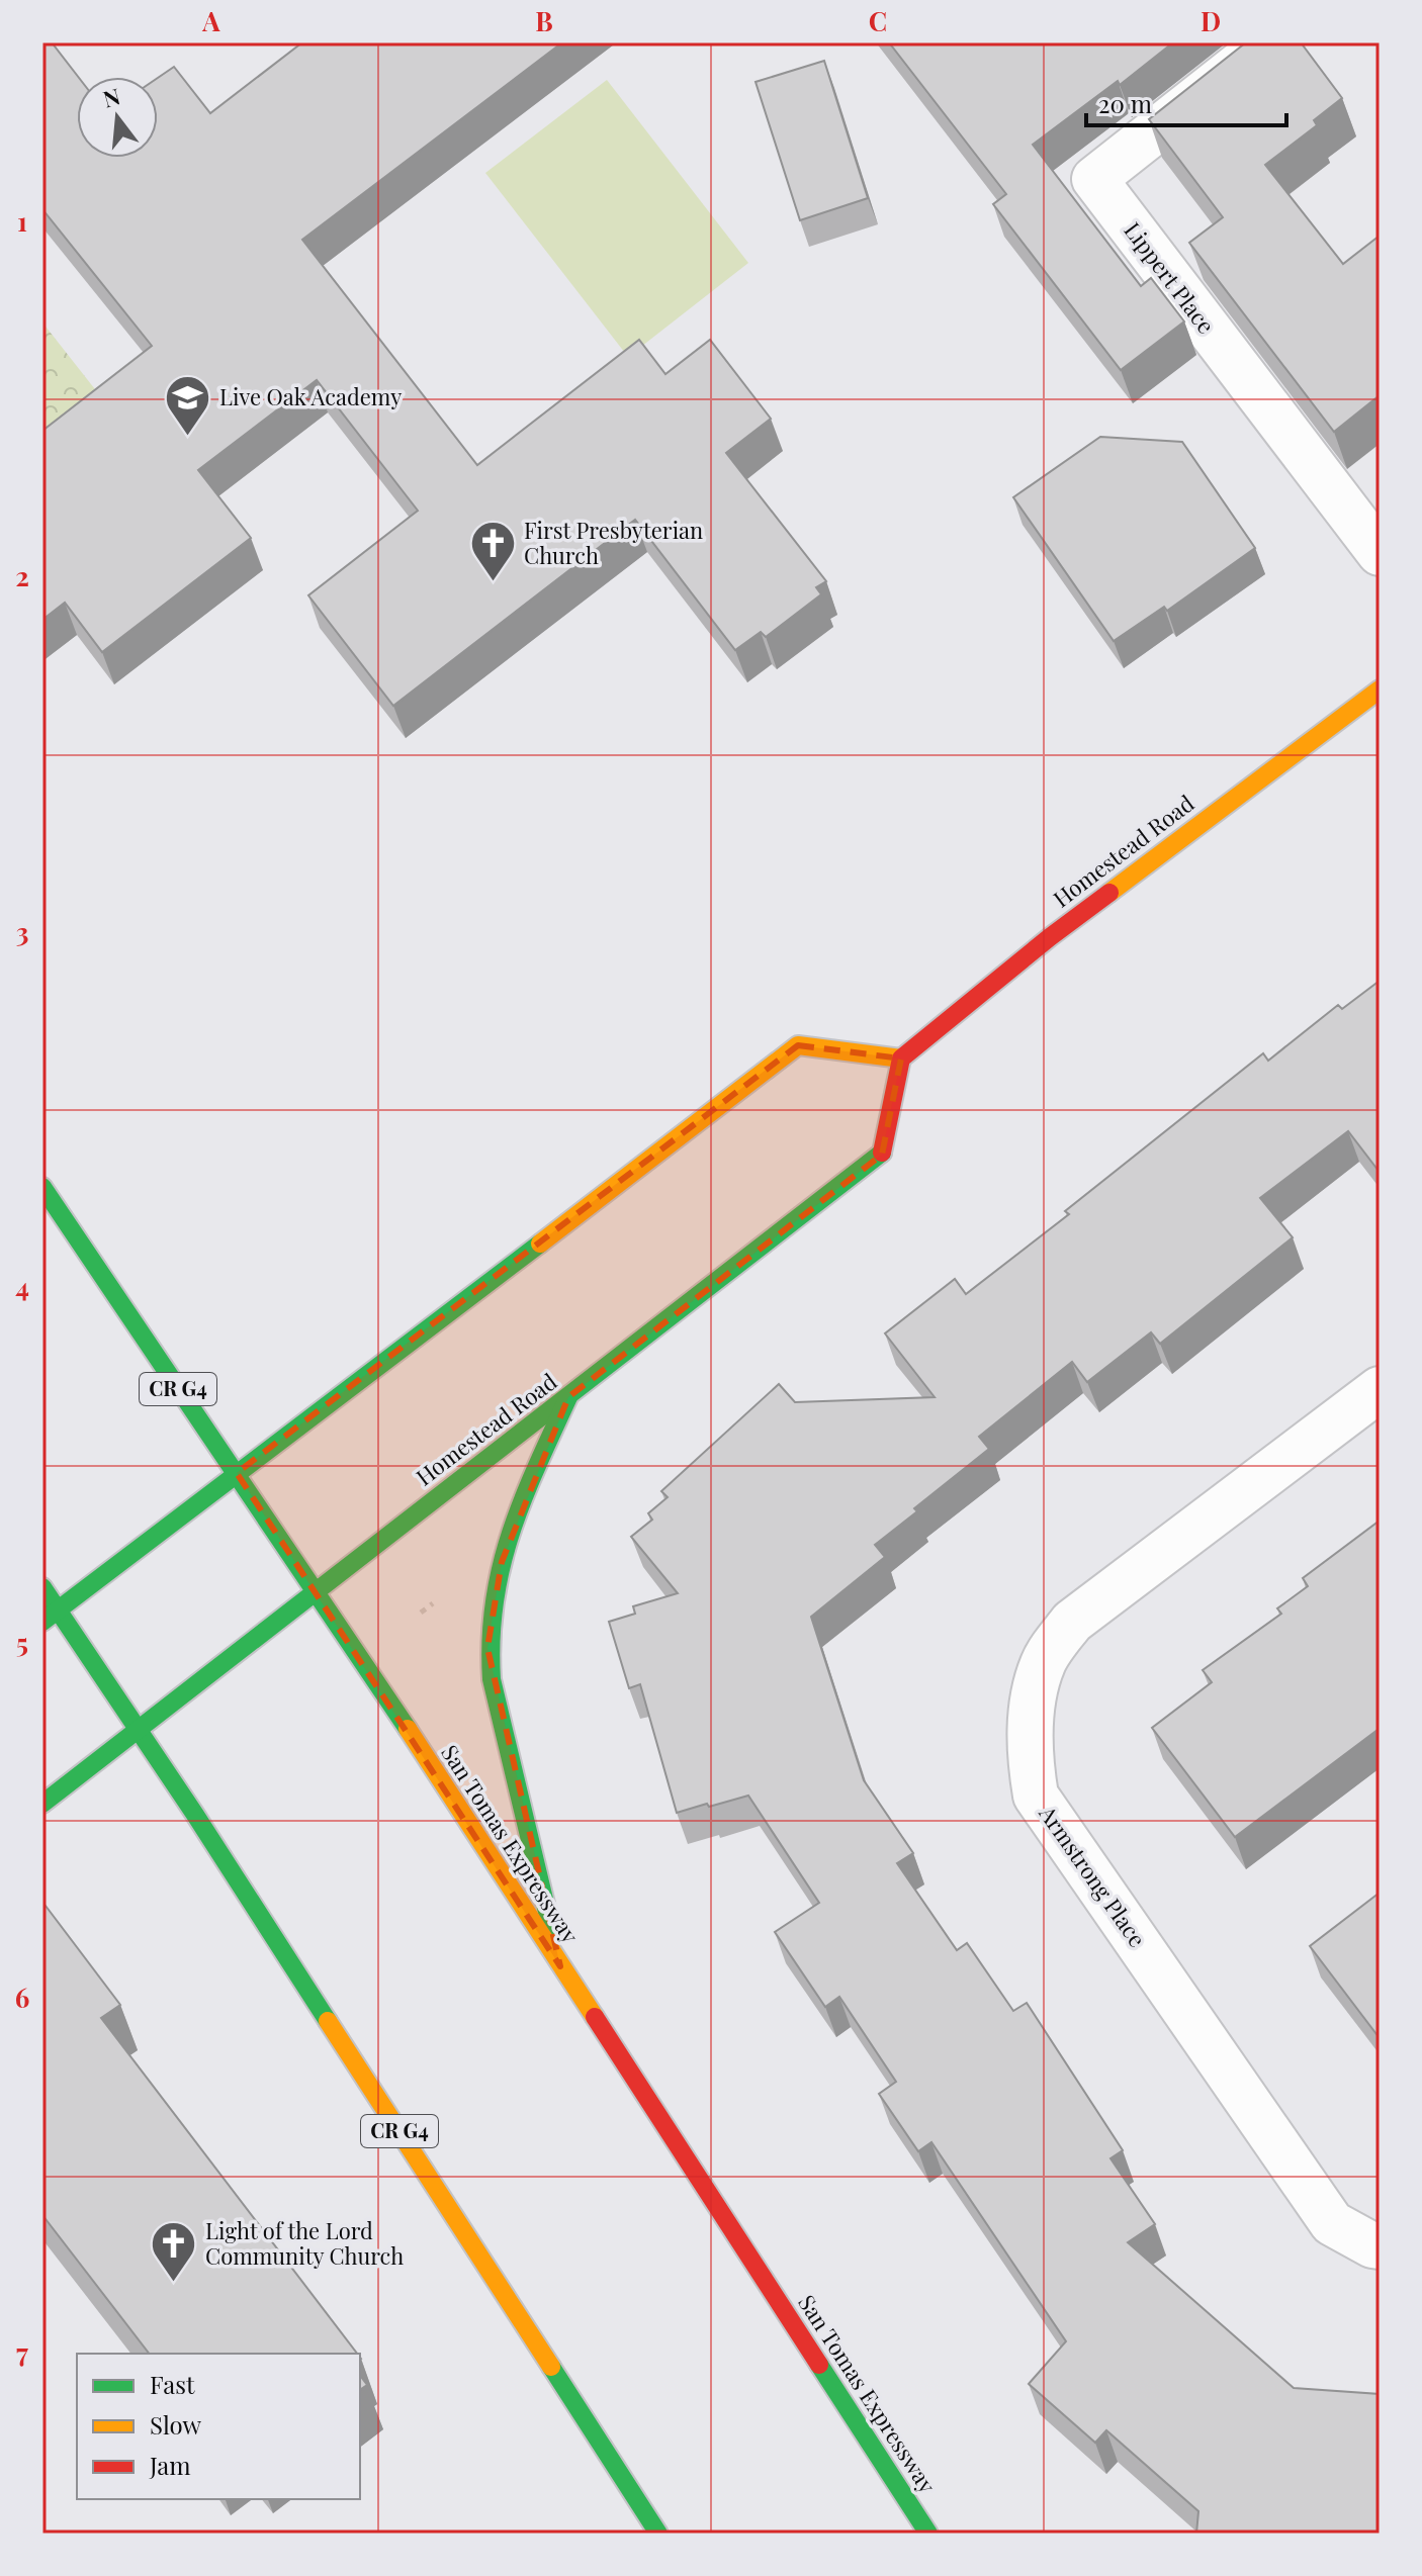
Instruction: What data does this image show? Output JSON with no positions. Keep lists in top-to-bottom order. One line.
{"streets":{"main road":["Homestead Road","CR G4","San Tomas Expressway"],"street":["Lippert Place","Armstrong Place"]},"crossings":[["Homestead Road","CR G4"],["Homestead Road","San Tomas Expressway"]],"places":{"school or university":["Live Oak Academy"],"church":["First Presbyterian Church","Light of the Lord Community Church"]},"legend":["Fast","Slow","Jam"],"scale_bar":"20 m","north":"top","grid":{"columns":["A","B","C","D"],"rows":["1","2","3","4","5","6","7"]}}
